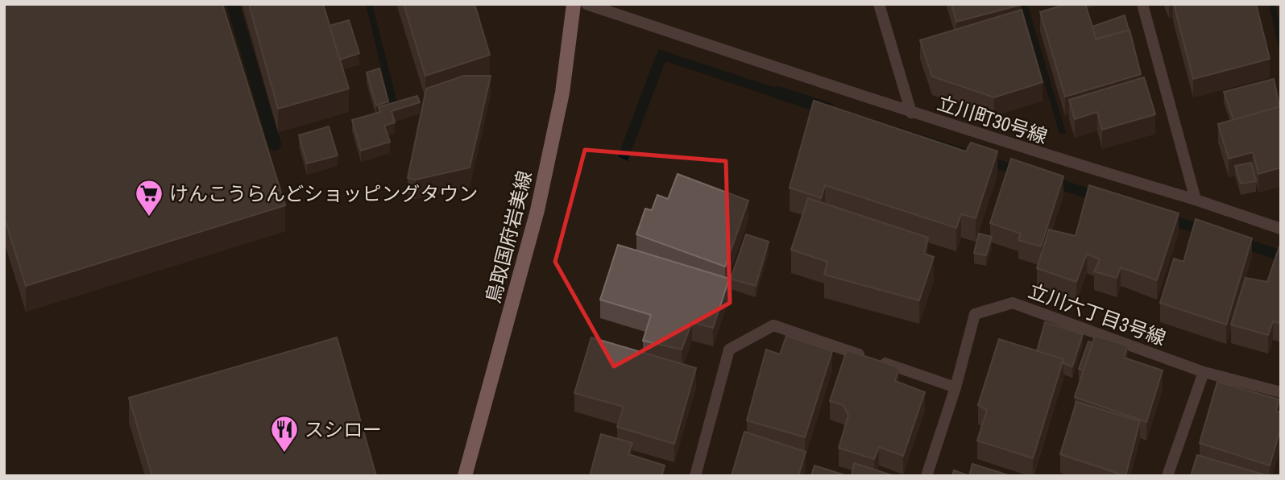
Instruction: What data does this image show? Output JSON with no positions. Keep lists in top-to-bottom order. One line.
{"streets":{"main road":["鳥取国府岩美線"],"street":["立川町30号線","立川六丁目3号線"]},"places":{"supermarket":["けんこうらんどショッピングタウン"],"restaurant":["スシロー"]}}
